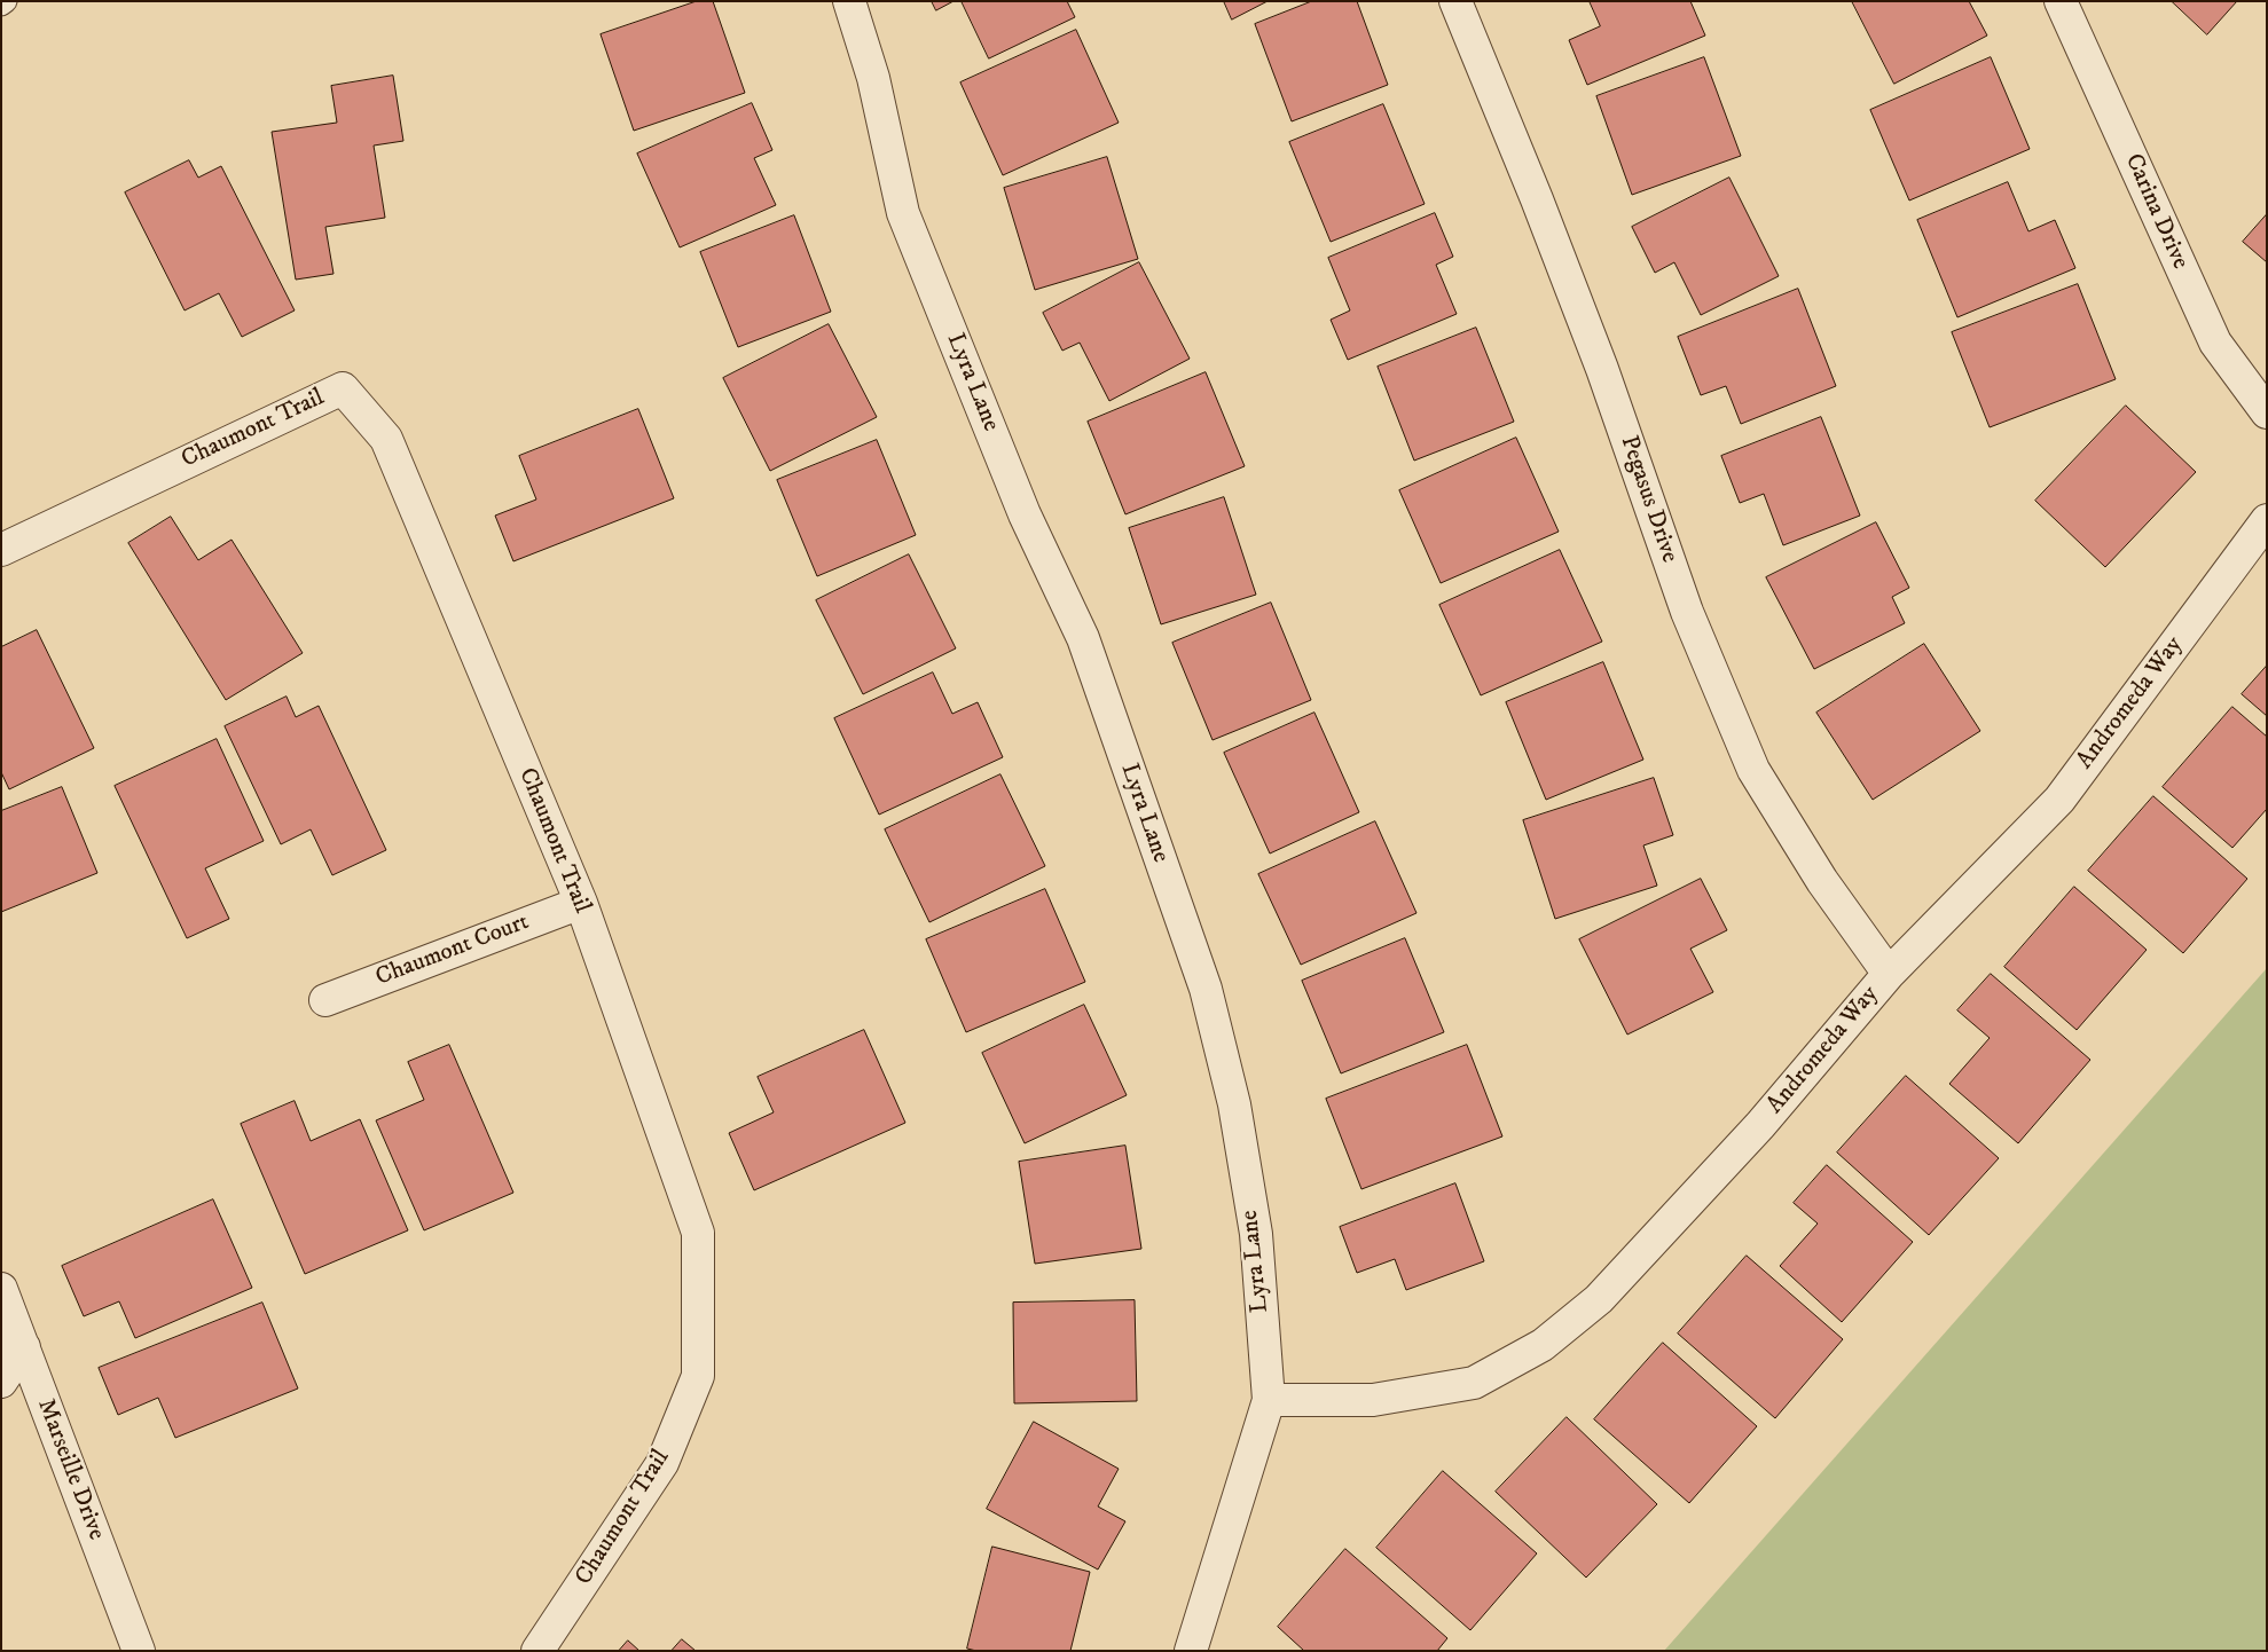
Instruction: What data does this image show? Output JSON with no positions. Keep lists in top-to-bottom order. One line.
{"streets":{"street":["Carina Drive","Lyra Lane","Chaumont Trail","Pegasus Drive","Andromeda Way","Chaumont Court","Marseille Drive"]},"crossings":[["Lyra Lane","Andromeda Way"],["Chaumont Trail","Chaumont Court"],["Pegasus Drive","Andromeda Way"]]}
